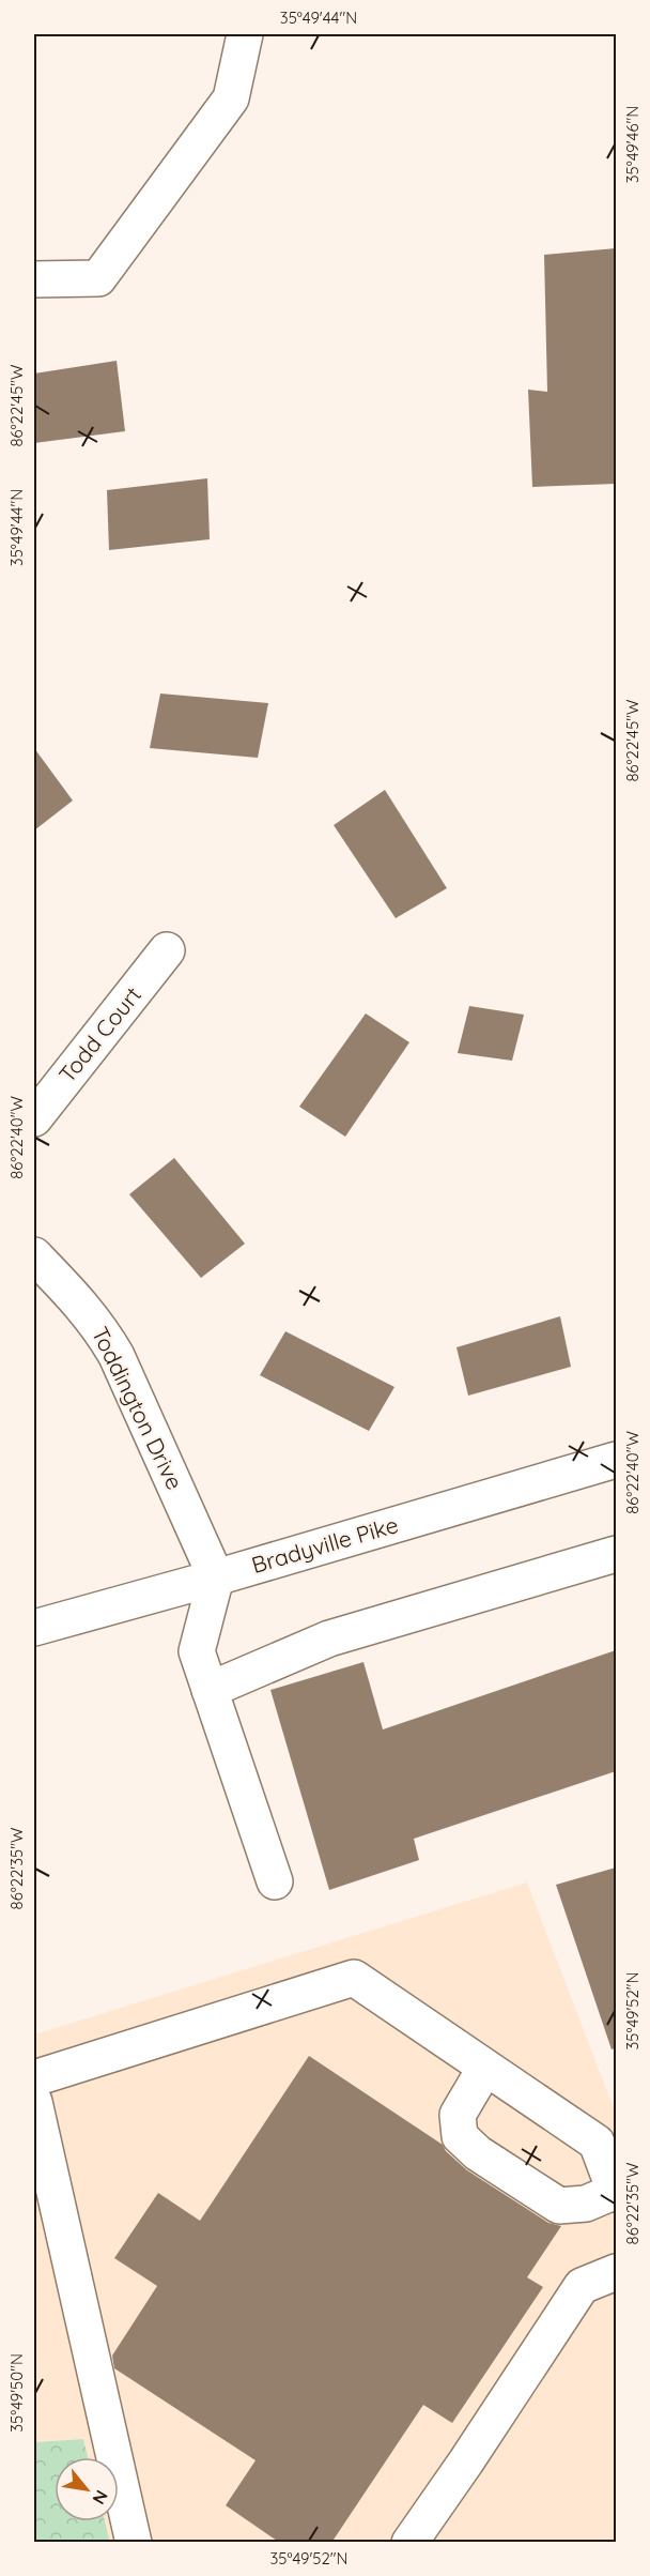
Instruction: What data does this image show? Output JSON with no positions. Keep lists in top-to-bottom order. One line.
{"streets":{"main road":["Todd Court","Toddington Drive","Bradyville Pike"]},"crossings":[["Toddington Drive","Bradyville Pike"]],"north":"bottom right","coordinates":["35°49'44\"N","35°49'46\"N","86°22'45\"W","86°22'40\"W","86°22'35\"W","35°49'52\"N","35°49'50\"N"]}
